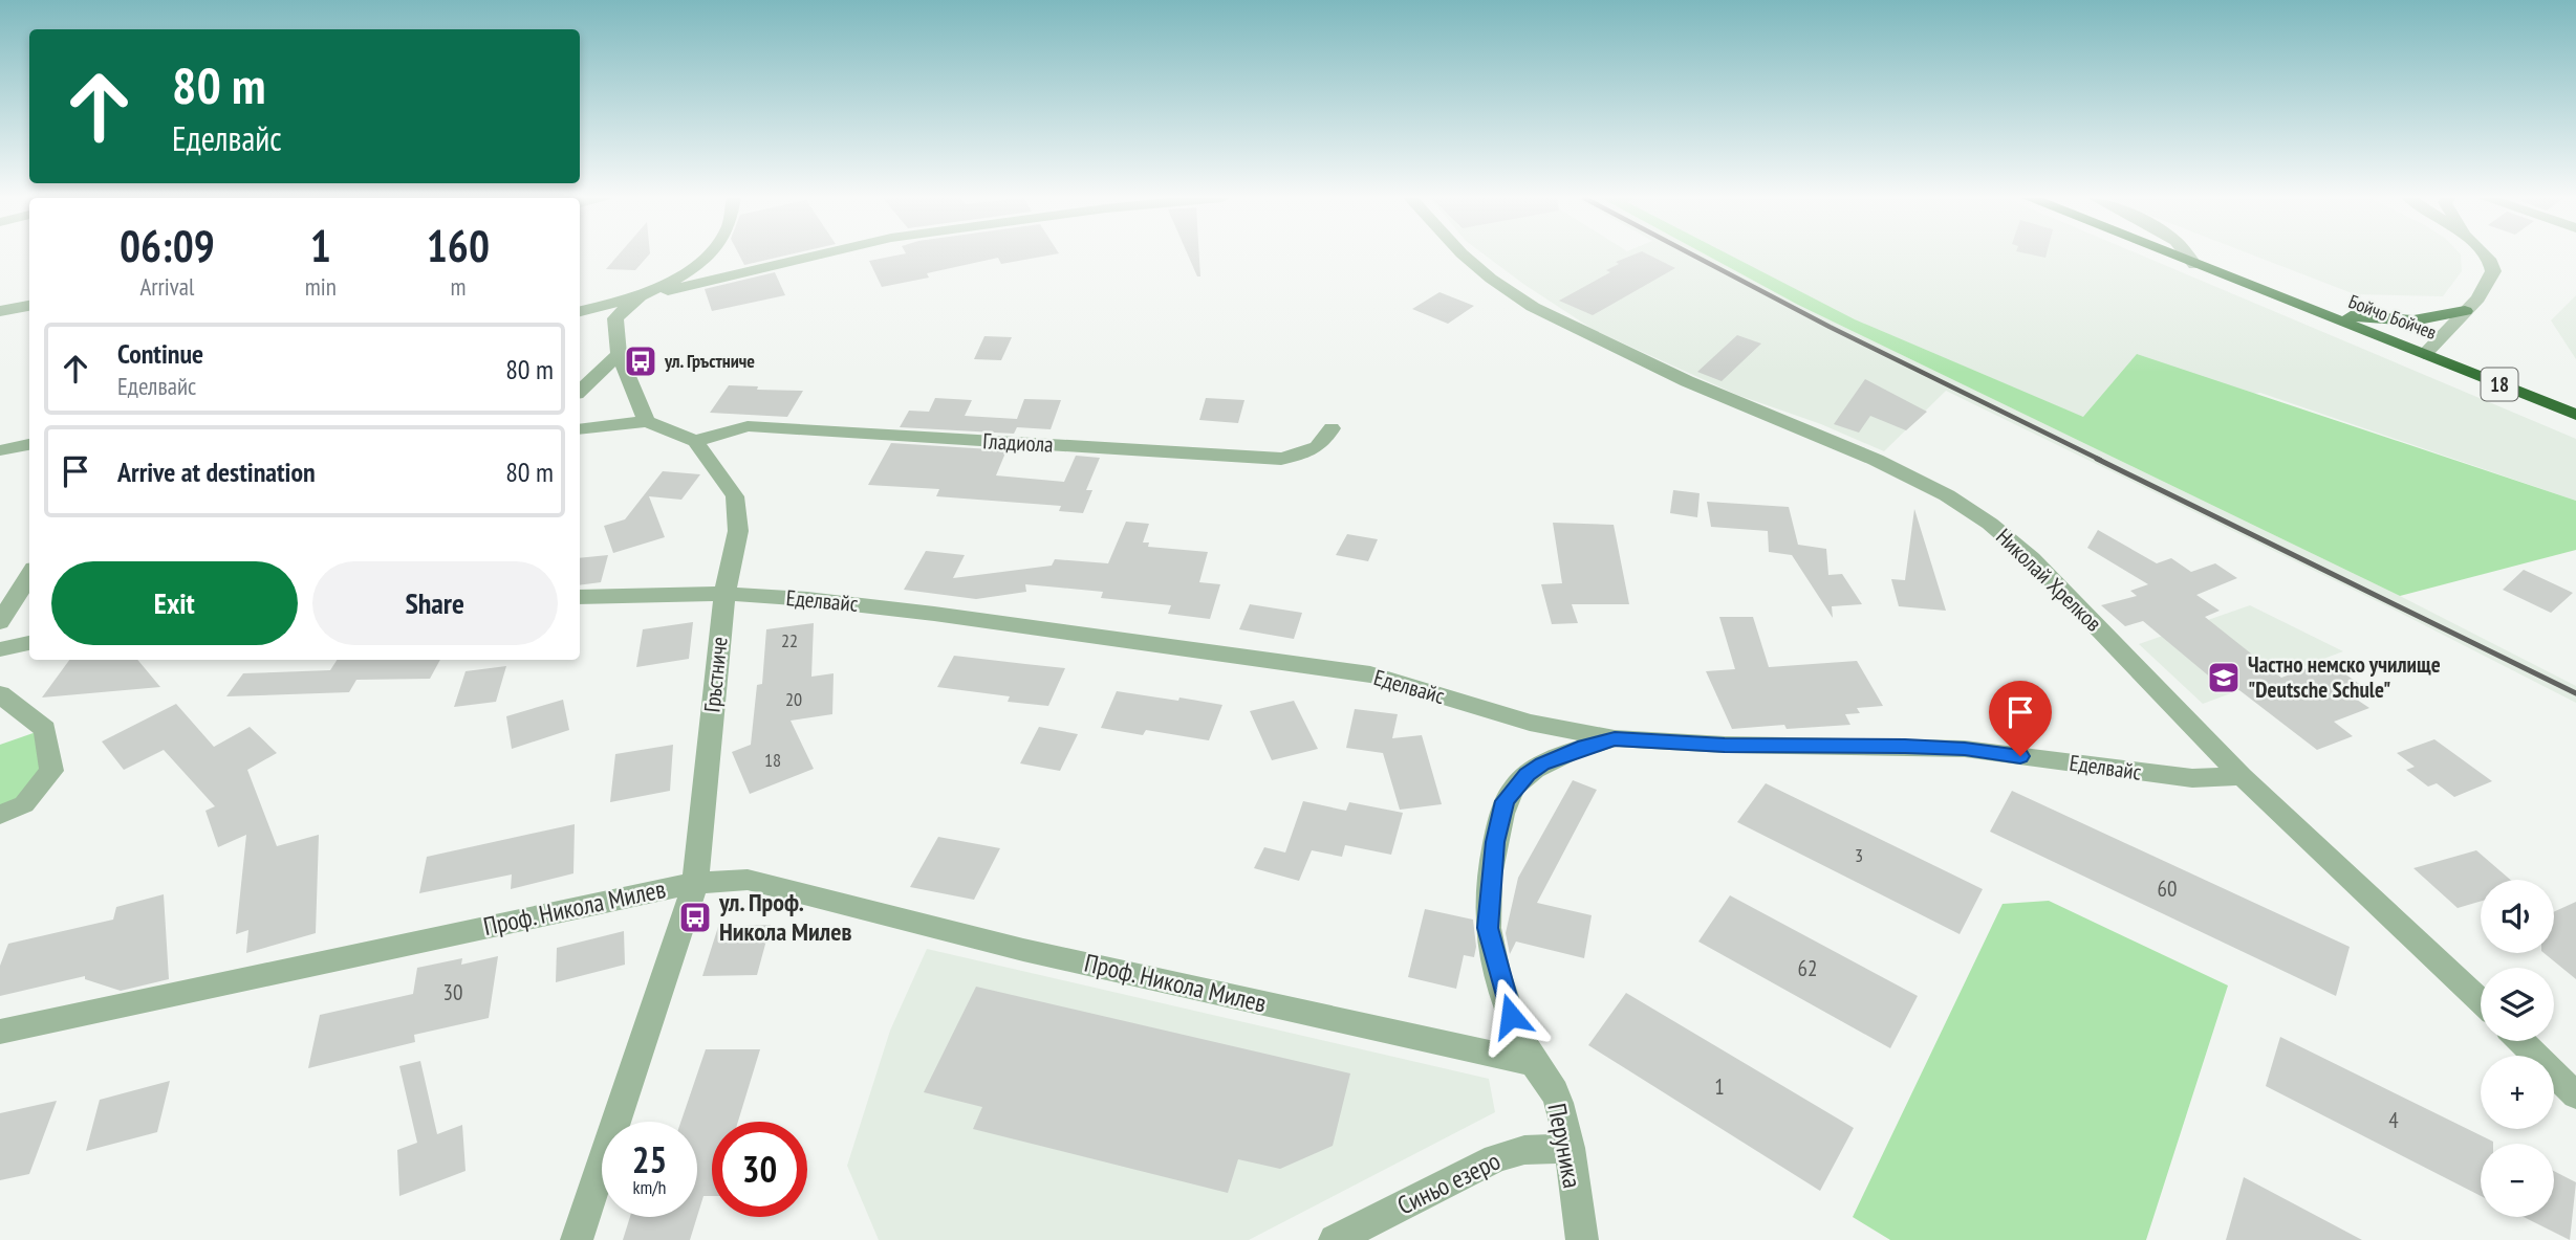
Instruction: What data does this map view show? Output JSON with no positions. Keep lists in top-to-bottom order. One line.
{"streets":{"highway":["Бойчо Бойчев","18"],"street":["Гладиола","Николай Хрелков","Еделвайс","Гръстниче","Проф. Никола Милев","Перуника","Синьо езеро"]},"crossings":[["Гладиола","Гръстниче"],["Николай Хрелков","Еделвайс"],["Еделвайс","Гръстниче"],["Еделвайс","Перуника"],["Гръстниче","Проф. Никола Милев"],["Проф. Никола Милев","Перуника"],["Перуника","Синьо езеро"]],"places":{"bus stop":["ул. Гръстниче","ул. Проф. Никола Милев"],"school or university":["Частно немско училище \"Deutsche Schule\""]},"house_numbers":["22","20","18","3","60","62","30","1","4"],"page":{"turn":["80 m","Еделвайс"],"eta":["06:09","Arrival","1","min","160","m"],"list":[{"name":"Continue","note":"Еделвайс","value":"80 m"},{"name":"Arrive at destination","value":"80 m"}],"buttons":["Exit","Share"],"map_buttons":["+","−"],"speed":"25 km/h","limit":"30"}}
